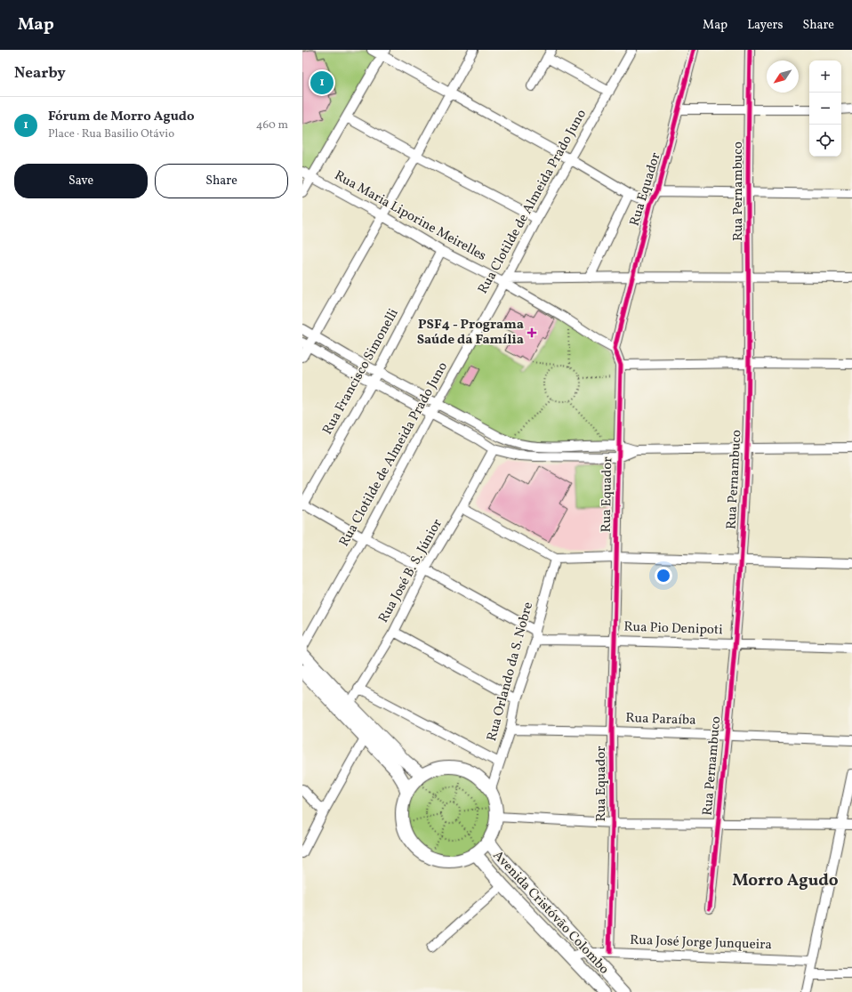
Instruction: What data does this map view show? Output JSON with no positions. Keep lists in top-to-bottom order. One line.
{"streets":{"main road":["Avenida Cristóvão Colombo"],"street":["Rua Equador","Rua Pernambuco","Rua Clotilde de Almeida Prado Juno","Rua Maria Liporine Meirelles","Rua Francisco Simonelli","Rua José B. S. Júnior","Rua Pio Denipoti","Rua Orlando da S. Nobre","Rua Paraíba","Rua José Jorge Junqueira"]},"crossings":[["Rua Equador","Rua Maria Liporine Meirelles"],["Rua Equador","Rua Pio Denipoti"],["Rua Equador","Rua Paraíba"],["Rua Equador","Rua José Jorge Junqueira"],["Rua Pernambuco","Rua Pio Denipoti"],["Rua Pernambuco","Rua Paraíba"],["Rua Clotilde de Almeida Prado Juno","Rua Maria Liporine Meirelles"],["Rua Clotilde de Almeida Prado Juno","Rua Pio Denipoti"],["Rua Maria Liporine Meirelles","Rua Francisco Simonelli"],["Rua Francisco Simonelli","Rua Pio Denipoti"],["Rua José B. S. Júnior","Rua Pio Denipoti"],["Rua Pio Denipoti","Rua Orlando da S. Nobre"],["Rua Orlando da S. Nobre","Rua Paraíba"],["Avenida Cristóvão Colombo","Rua José Jorge Junqueira"]],"districts":["Morro Agudo"],"places":{"health":["PSF4 - Programa Saúde da Família"]},"north":"bottom left","page":{"header":"Map","nav":["Map","Layers","Share"],"heading":"Nearby","map_buttons":["+","−"],"pins":"1","list":[{"mark":"1","name":"Fórum de Morro Agudo","note":"Place · Rua Basilio Otávio","value":"460 m"}],"buttons":["Save","Share"]}}
